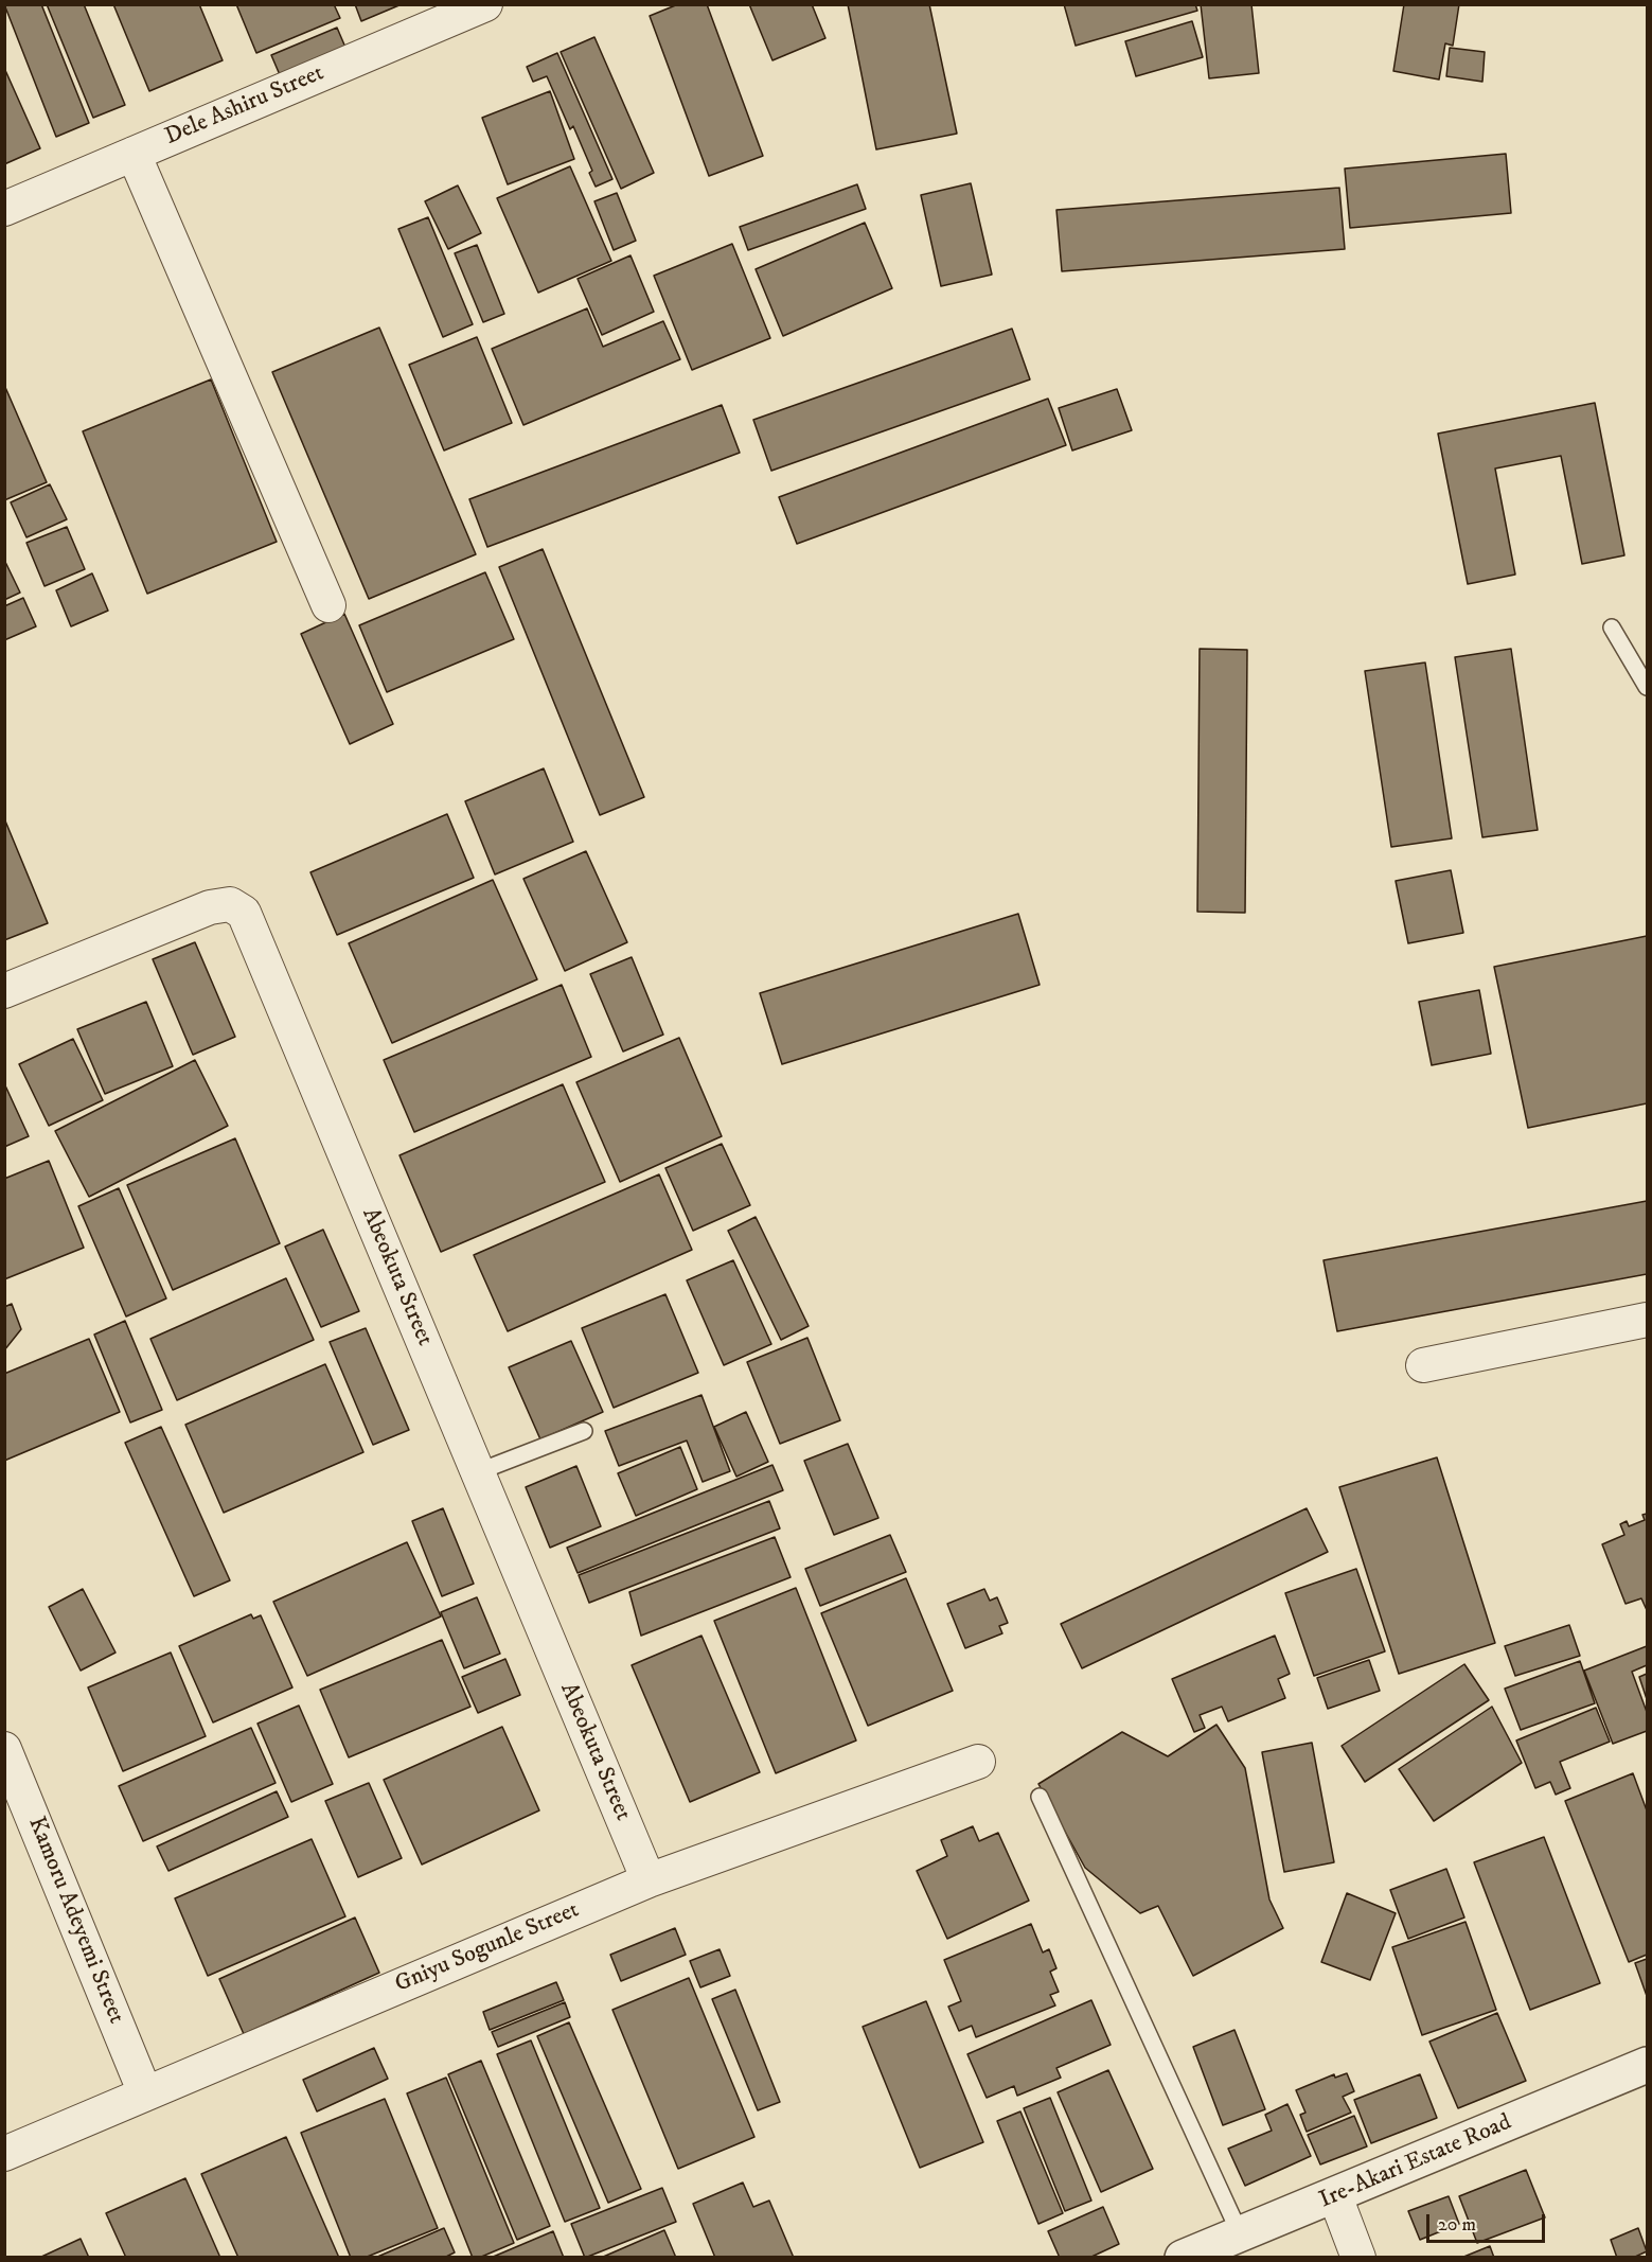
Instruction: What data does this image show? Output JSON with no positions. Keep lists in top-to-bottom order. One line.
{"streets":{"street":["Dele Ashiru Street","Abeokuta Street","Kamoru Adeyemi Street","Gniyu Sogunle Street","Ire-Akari Estate Road"]},"crossings":[["Abeokuta Street","Gniyu Sogunle Street"],["Kamoru Adeyemi Street","Gniyu Sogunle Street"]],"scale_bar":"20 m"}
